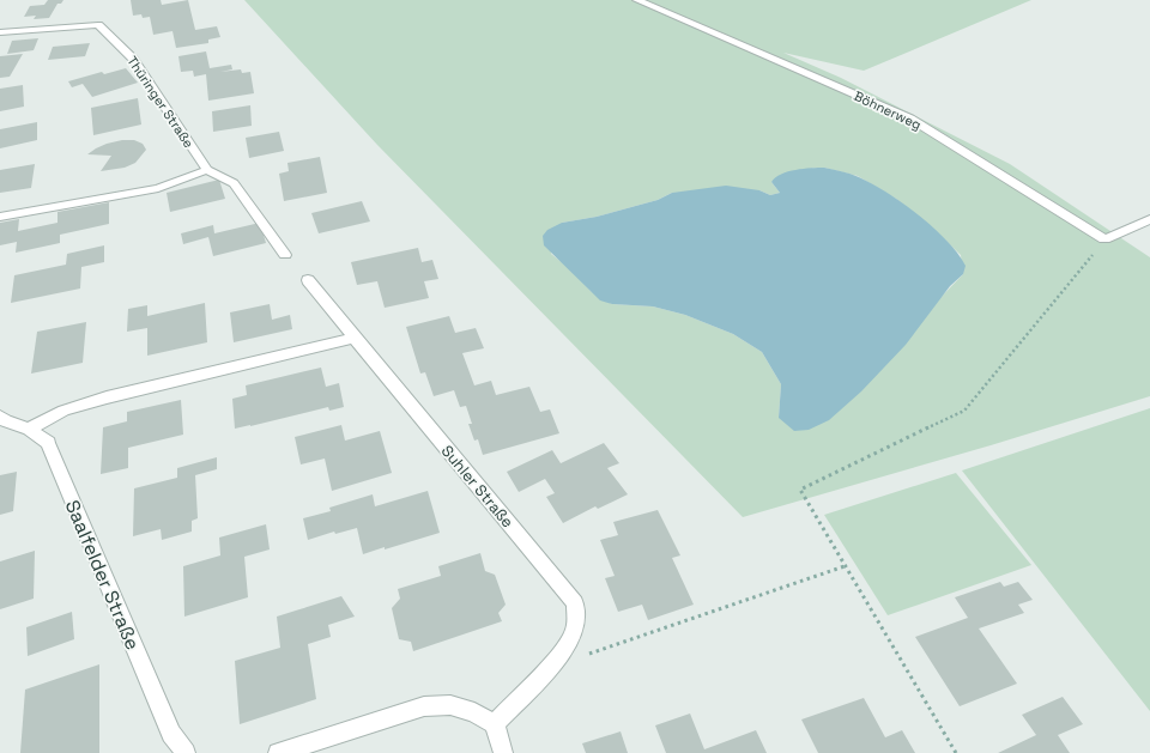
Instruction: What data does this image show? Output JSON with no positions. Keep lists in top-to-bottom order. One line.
{"streets":{"street":["Thüringer Straße","Böhnerweg","Suhler Straße","Saalfelder Straße"]}}
